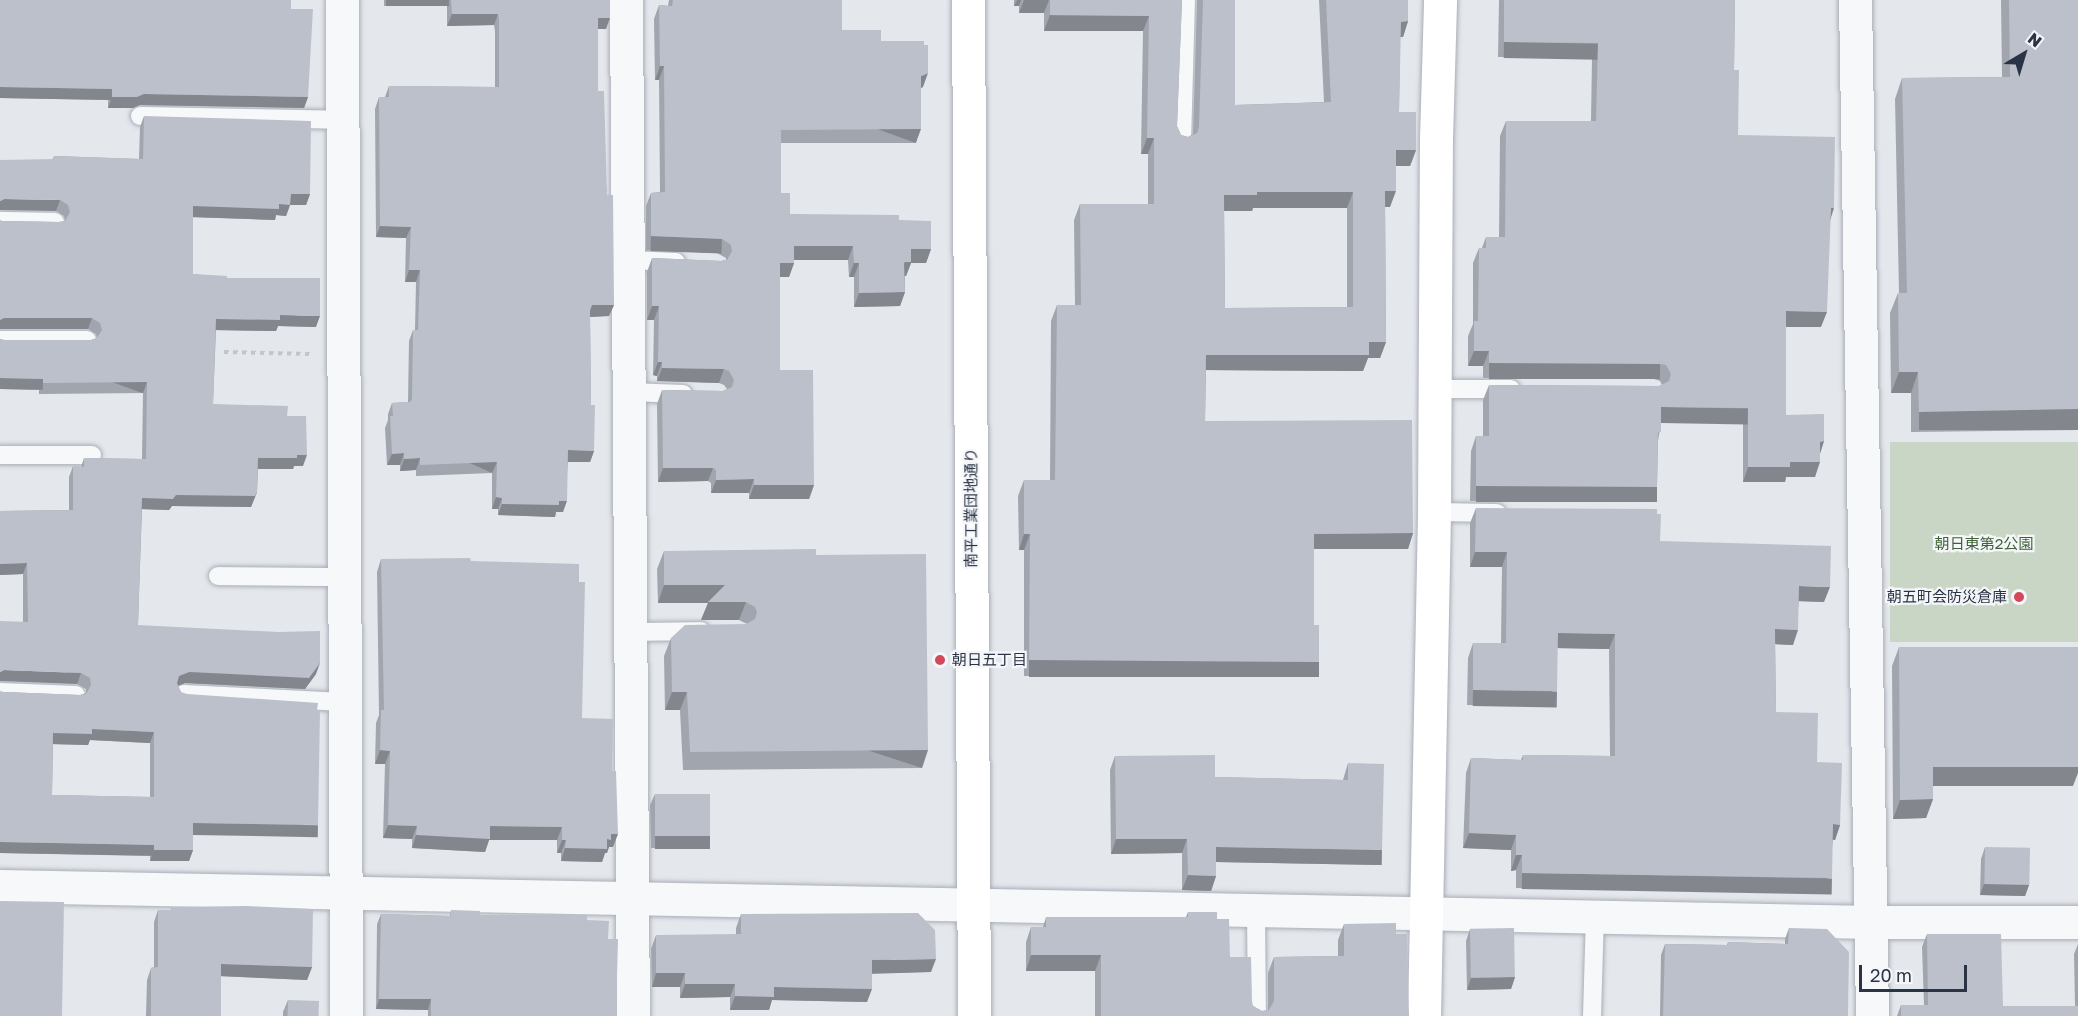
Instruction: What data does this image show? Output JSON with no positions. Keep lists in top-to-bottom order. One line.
{"streets":{"street":["南平工業団地通り"]},"parks":["朝日東第2公園"],"places":["朝五町会防災倉庫","朝日五丁目"],"scale_bar":"20 m","north":"top right"}
